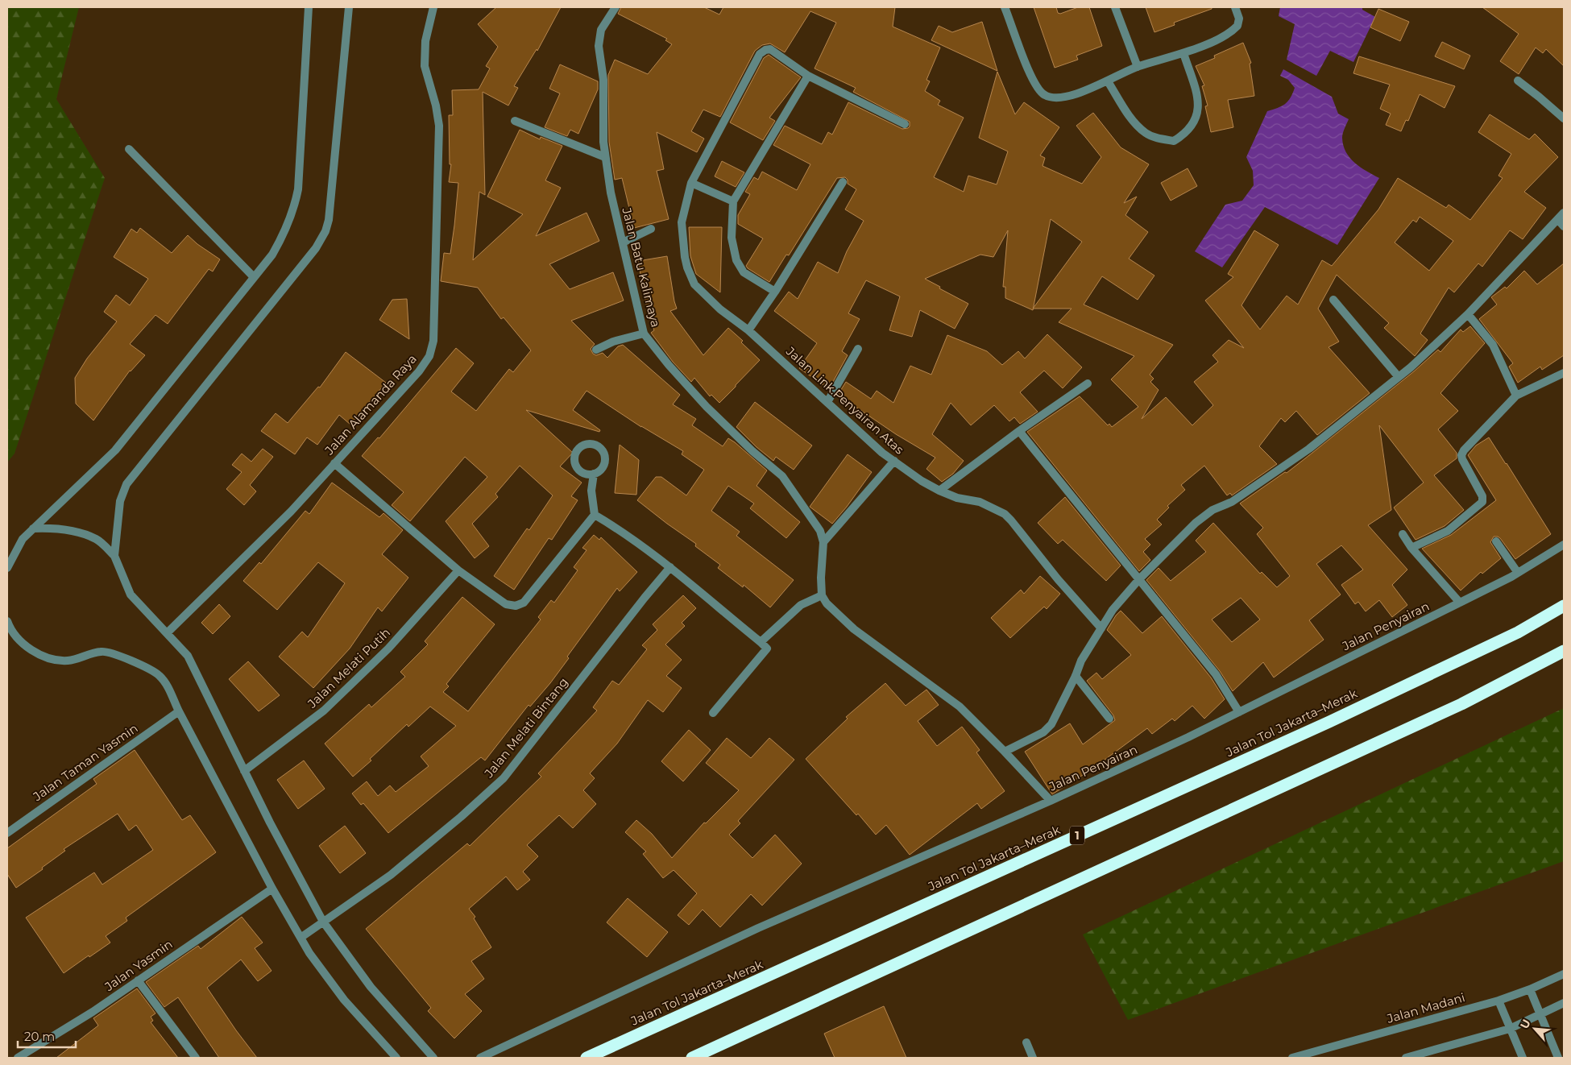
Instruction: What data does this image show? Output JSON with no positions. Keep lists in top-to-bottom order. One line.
{"streets":{"highway":["Jalan Tol Jakarta–Merak","1"],"street":["Jalan Batu Kalimaya","Jalan Link.Penyairan Atas","Jalan Alamanda Raya","Jalan Penyairan","Jalan Melati Putih","Jalan Melati Bintang","Jalan Taman Yasmin","Jalan Yasmin","Jalan Madani"]},"scale_bar":"20 m","north":"top left"}
